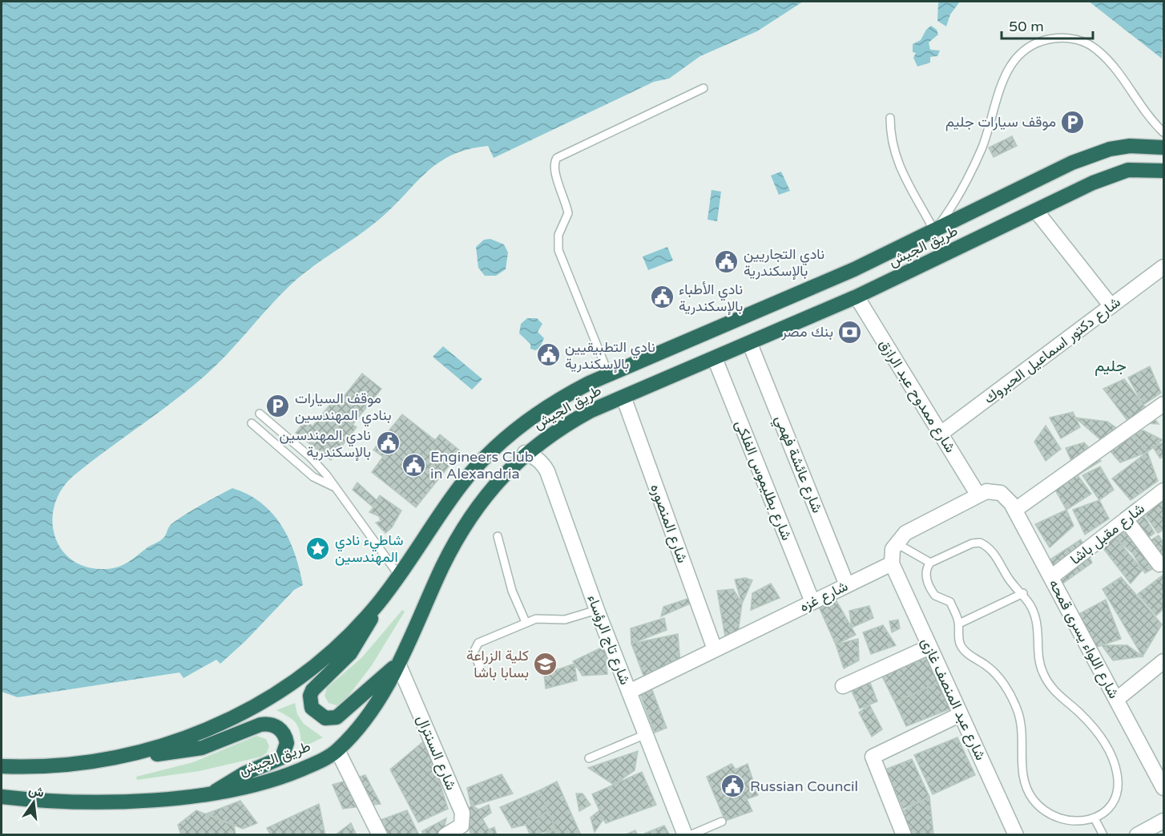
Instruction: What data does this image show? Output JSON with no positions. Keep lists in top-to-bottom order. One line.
{"streets":{"highway":["طريق الجيش"],"street":["شارع دكتور اسماعيل الحبروك","شارع ممدوح عبد الرازق","شارع عائشة فهمي","شارع بطليموس الفلكى","شارع المنصوره","شارع مقبل باشا","شارع غزه","شارع اللواء يسرى قمحه","شارع تاج الرؤساء","شارع عبد المنصف غازى","شارع السنترال"]},"crossings":[["طريق الجيش","شارع ممدوح عبد الرازق"],["طريق الجيش","شارع عائشة فهمي"],["طريق الجيش","شارع بطليموس الفلكى"],["طريق الجيش","شارع المنصوره"],["طريق الجيش","شارع تاج الرؤساء"],["طريق الجيش","شارع السنترال"],["شارع دكتور اسماعيل الحبروك","شارع ممدوح عبد الرازق"],["شارع ممدوح عبد الرازق","شارع اللواء يسرى قمحه"],["شارع عائشة فهمي","شارع غزه"],["شارع بطليموس الفلكى","شارع غزه"],["شارع المنصوره","شارع غزه"],["شارع مقبل باشا","شارع اللواء يسرى قمحه"],["شارع غزه","شارع تاج الرؤساء"],["شارع غزه","شارع عبد المنصف غازى"]],"districts":["جليم"],"places":{"parking":["موقف سيارات جليم","موقف السيارات بنادي المهندسين"],"public building":["نادي التجاريين بالإسكندرية","نادي الأطباء بالإسكندرية","نادي التطبيقيين بالإسكندرية","نادي المهندسين بالإسكندرية","Engineers Club in Alexandria","Russian Council"],"bank":["بنك مصر"],"place":["شاطيء نادي المهندسين"],"school or university":["كلية الزراعة بسابا باشا"]},"scale_bar":"50 m","north":"top"}
